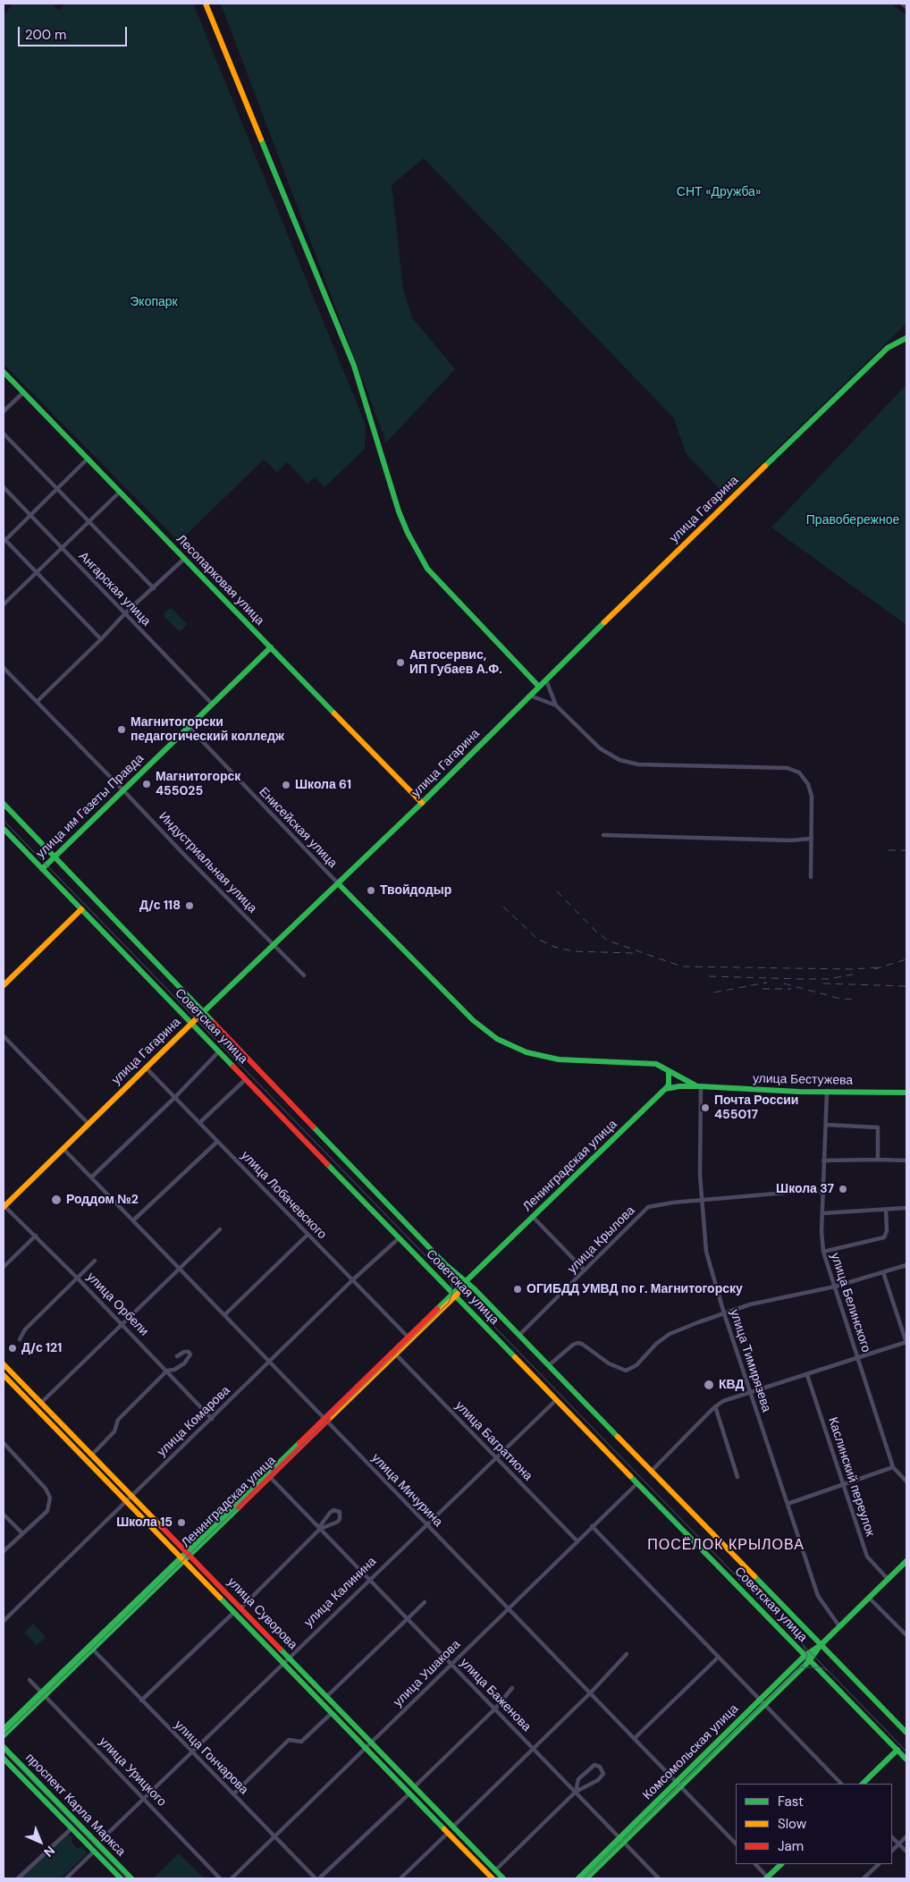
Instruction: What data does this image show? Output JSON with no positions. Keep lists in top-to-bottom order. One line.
{"streets":{"main road":["улица Гагарина","Лесопарковая улица","улица им Газеты Правда","Советская улица","улица Бестужева","Ленинградская улица","улица Суворова","Комсомольская улица","проспект Карла Маркса"],"street":["Ангарская улица","Енисейская улица","Индустриальная улица","улица Лобачевского","улица Крылова","улица Белинского","улица Орбели","улица Тимирязева","улица Комарова","улица Багратиона","Каслинский переулок","улица Мичурина","улица Калинина","улица Ушакова","улица Баженова","улица Гончарова","улица Урицкого"]},"crossings":[["улица Гагарина","Лесопарковая улица"],["улица Гагарина","Енисейская улица"],["улица Гагарина","Индустриальная улица"],["улица Гагарина","Советская улица"],["улица Гагарина","улица Лобачевского"],["улица Гагарина","улица Орбели"],["улица Гагарина","улица Мичурина"],["Лесопарковая улица","улица им Газеты Правда"],["Ангарская улица","улица им Газеты Правда"],["улица им Газеты Правда","Енисейская улица"],["улица им Газеты Правда","Индустриальная улица"],["улица им Газеты Правда","Советская улица"],["Советская улица","Ленинградская улица"],["Советская улица","улица Крылова"],["Советская улица","улица Комарова"],["Советская улица","улица Калинина"],["Советская улица","улица Ушакова"],["Советская улица","Комсомольская улица"],["улица Бестужева","улица Белинского"],["улица Бестужева","улица Тимирязева"],["Ленинградская улица","улица Лобачевского"],["Ленинградская улица","улица Багратиона"],["Ленинградская улица","улица Мичурина"],["Ленинградская улица","улица Суворова"],["Ленинградская улица","улица Баженова"],["Ленинградская улица","улица Гончарова"],["Ленинградская улица","улица Урицкого"],["улица Лобачевского","улица Комарова"],["улица Крылова","улица Белинского"],["улица Крылова","улица Тимирязева"],["улица Орбели","улица Комарова"],["улица Тимирязева","Комсомольская улица"],["улица Комарова","улица Мичурина"],["улица Комарова","улица Суворова"],["улица Багратиона","улица Калинина"],["улица Багратиона","улица Ушакова"],["Каслинский переулок","Комсомольская улица"],["улица Мичурина","улица Калинина"],["улица Мичурина","улица Ушакова"],["улица Мичурина","Комсомольская улица"],["улица Калинина","улица Суворова"],["улица Калинина","улица Баженова"],["улица Калинина","улица Гончарова"],["улица Калинина","улица Урицкого"],["улица Суворова","улица Ушакова"],["улица Ушакова","улица Баженова"],["улица Ушакова","улица Гончарова"],["улица Баженова","Комсомольская улица"]],"districts":["ПОСЁЛОК КРЫЛОВА"],"parks":["СНТ «Дружба»","Экопарк","Правобережное"],"places":["Автосервис, ИП Губаев А.Ф.","Магнитогорски педагогический колледж","Магнитогорск 455025","Школа 61","Твойдодыр","Д/с 118","Почта России 455017","Школа 37","Роддом №2","ОГИБДД УМВД по г. Магнитогорску","Д/с 121","КВД","Школа 15"],"legend":["Fast","Slow","Jam"],"scale_bar":"200 m","north":"bottom right"}
